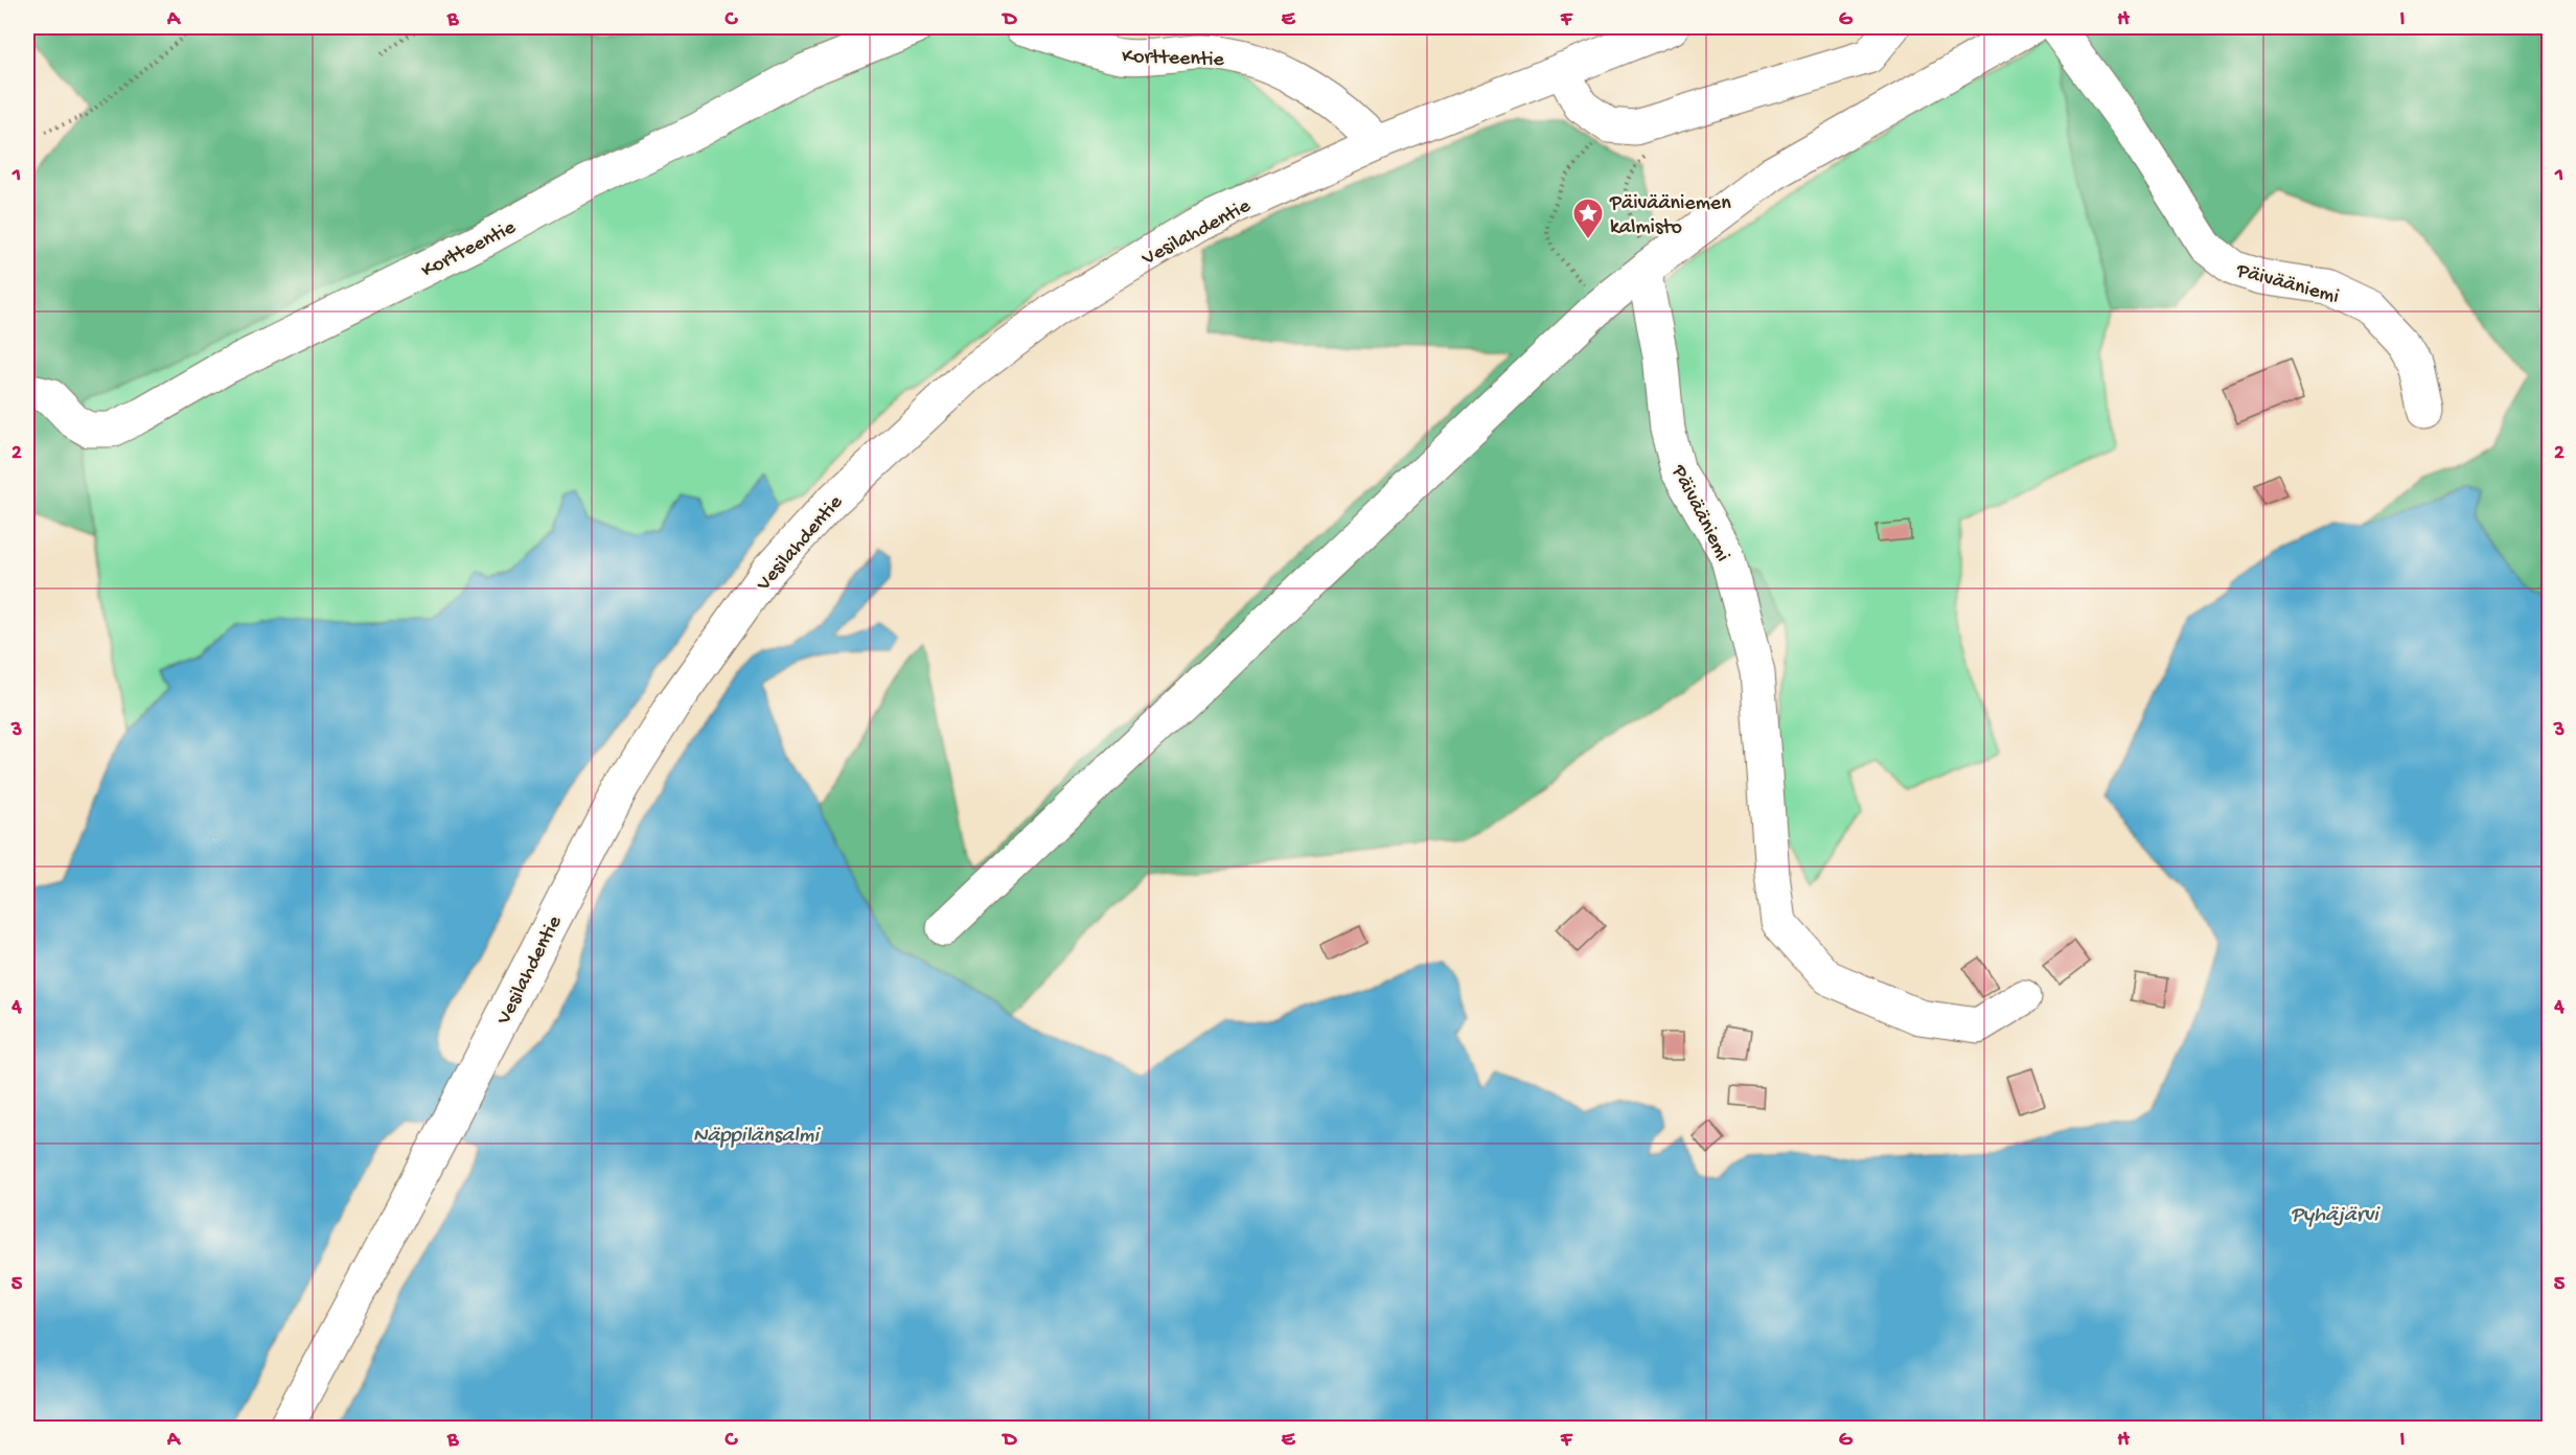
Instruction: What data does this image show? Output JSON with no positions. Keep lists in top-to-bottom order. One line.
{"streets":{"street":["Kortteentie","Vesilahdentie","Päivääniemi"]},"crossings":[["Kortteentie","Vesilahdentie"]],"water":["Näppilänsalmi","Pyhäjärvi"],"places":{"place":["Päivääniemen kalmisto"]},"grid":{"columns":["A","B","C","D","E","F","G","H","I"],"rows":["1","2","3","4","5"]}}
